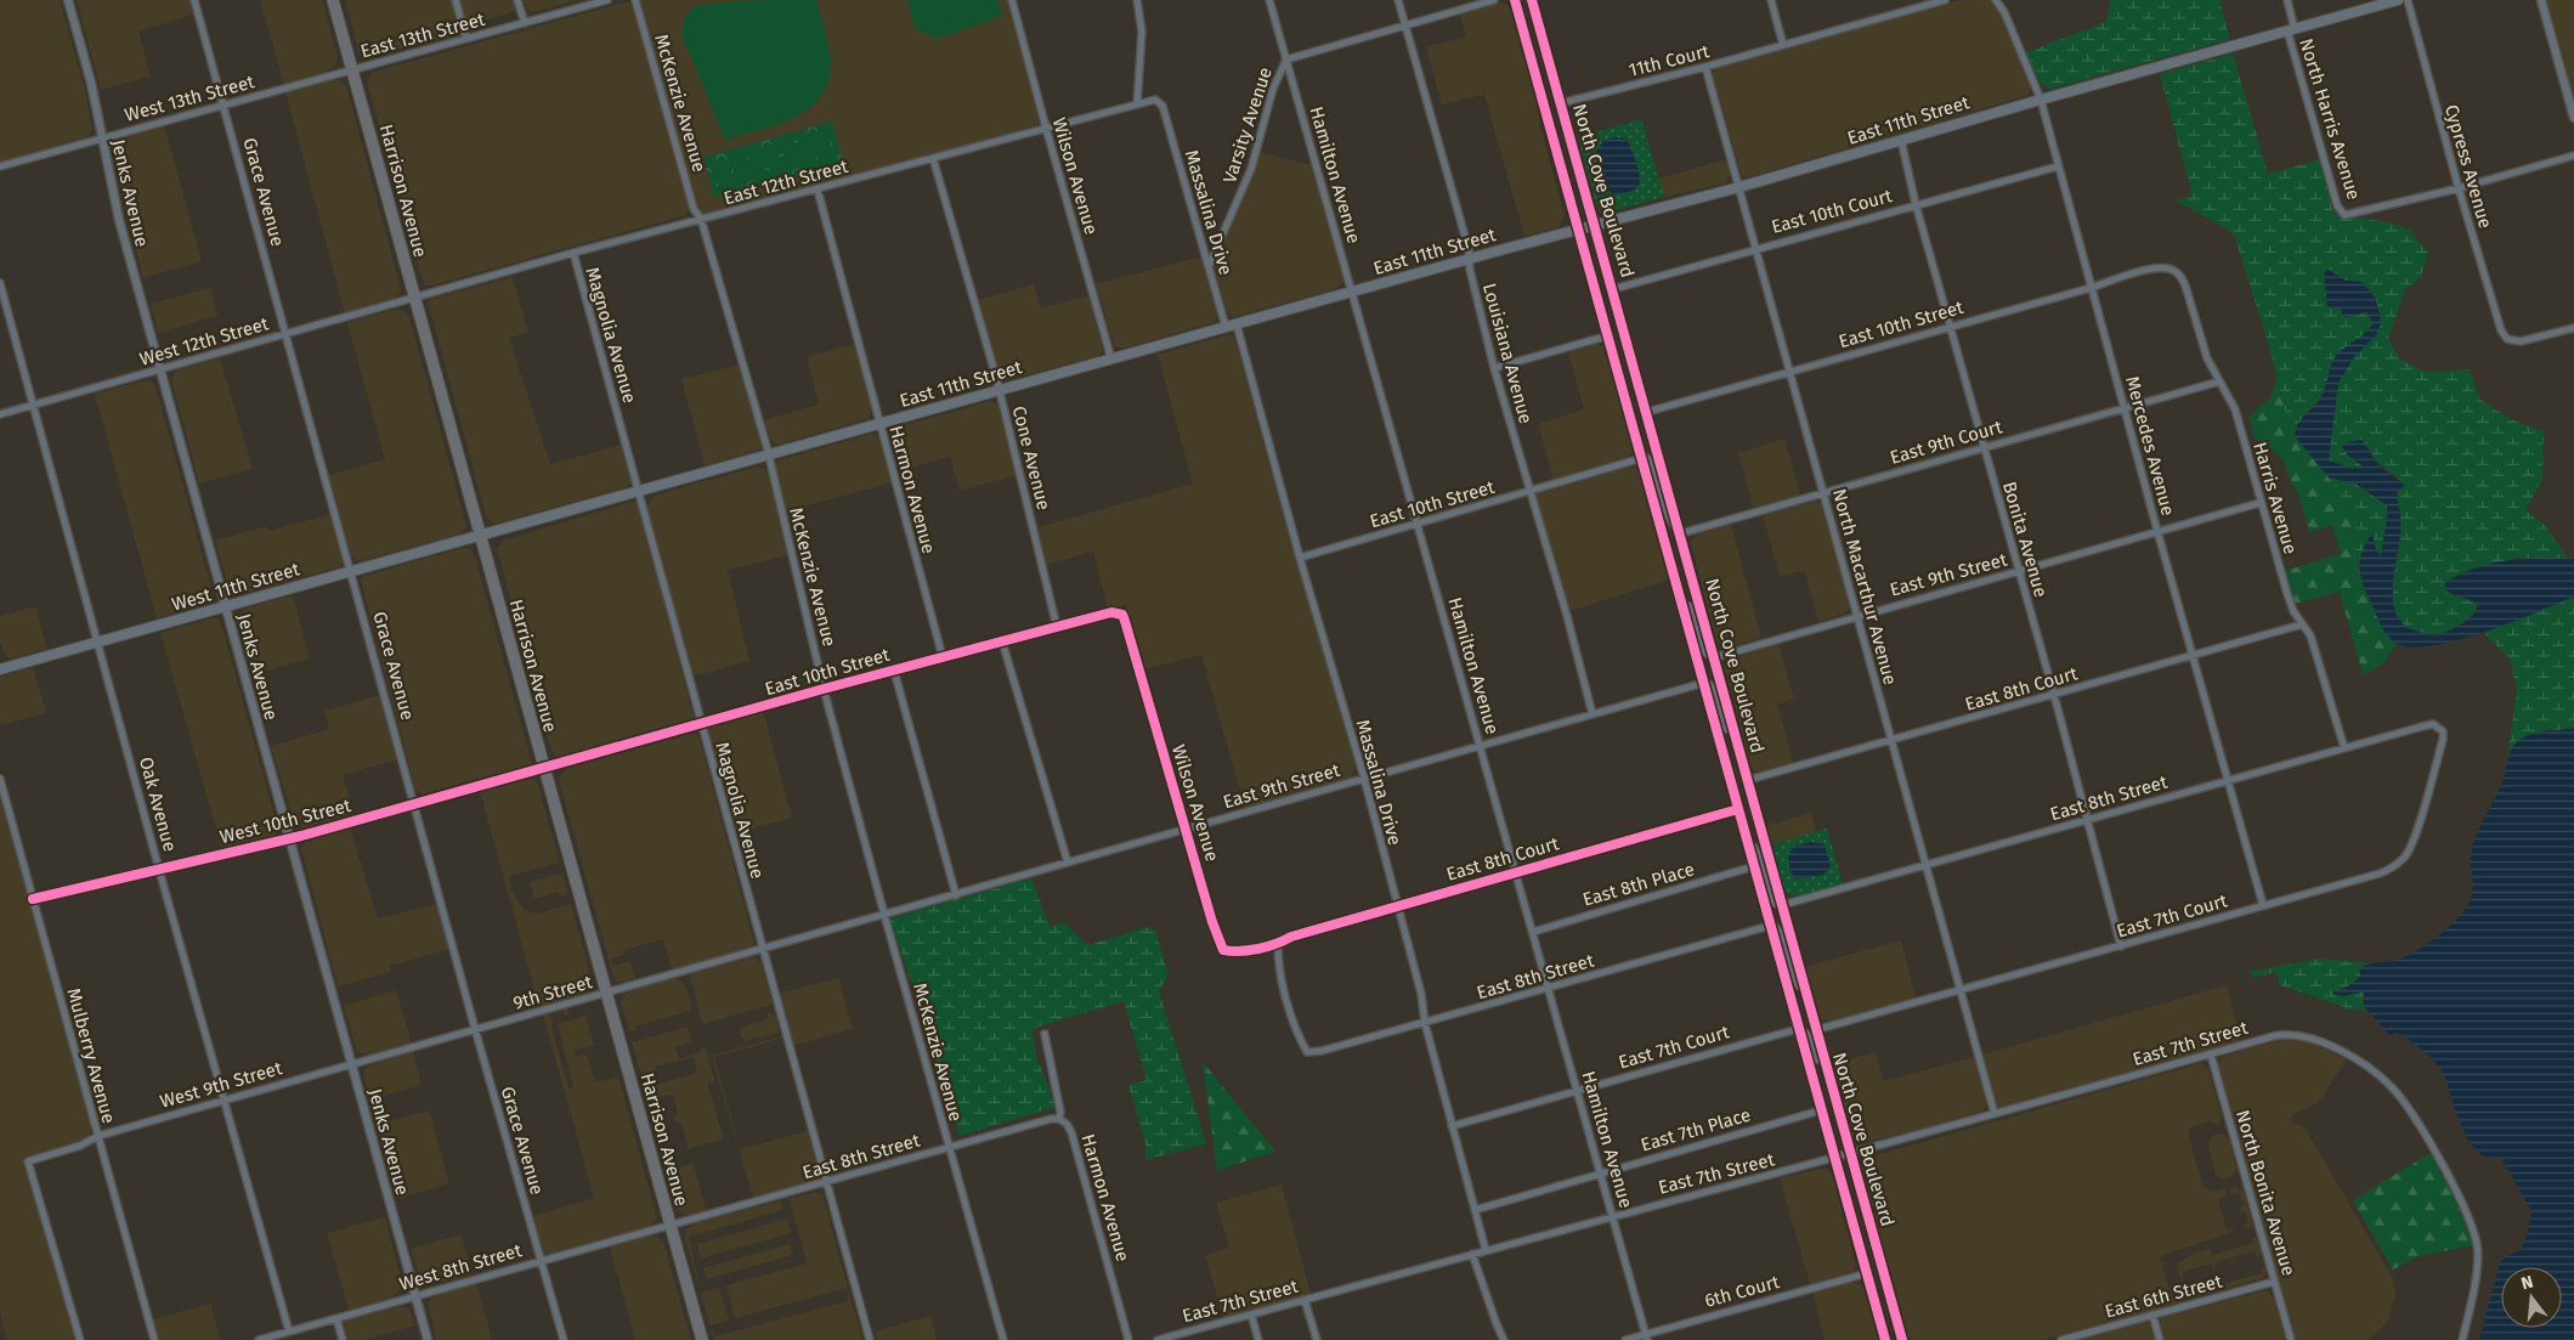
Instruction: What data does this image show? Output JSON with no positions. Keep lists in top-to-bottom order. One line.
{"streets":{"main road":["East 11th Street","Harrison Avenue","North Cove Boulevard","West 11th Street"],"street":["East 13th Street","11th Court","West 13th Street","McKenzie Avenue","North Harris Avenue","Varsity Avenue","Cypress Avenue","Hamilton Avenue","Wilson Avenue","East 12th Street","Grace Avenue","Jenks Avenue","East 10th Court","Massalina Drive","East 10th Street","Magnolia Avenue","West 12th Street","Louisiana Avenue","East 9th Court","Mercedes Avenue","Cone Avenue","Harmon Avenue","Harris Avenue","Bonita Avenue","East 9th Street","North Macarthur Avenue","East 8th Court","East 8th Street","Oak Avenue","West 10th Street","East 8th Place","East 7th Court","9th Street","East 7th Street","Mulberry Avenue","West 9th Street","East 7th Place","North Bonita Avenue","West 8th Street","6th Court","East 6th Street"]},"crossings":[["East 13th Street","West 13th Street"],["East 13th Street","Harrison Avenue"],["11th Court","North Cove Boulevard"],["11th Court","North Macarthur Avenue"],["West 13th Street","Harrison Avenue"],["West 13th Street","Grace Avenue"],["West 13th Street","Jenks Avenue"],["McKenzie Avenue","East 11th Street"],["McKenzie Avenue","East 12th Street"],["McKenzie Avenue","East 10th Street"],["McKenzie Avenue","East 9th Street"],["McKenzie Avenue","East 8th Street"],["North Harris Avenue","East 11th Street"],["North Harris Avenue","Cypress Avenue"],["East 11th Street","Hamilton Avenue"],["East 11th Street","Wilson Avenue"],["East 11th Street","Harrison Avenue"],["East 11th Street","North Cove Boulevard"],["East 11th Street","Massalina Drive"],["East 11th Street","Magnolia Avenue"],["East 11th Street","Louisiana Avenue"],["East 11th Street","Mercedes Avenue"],["East 11th Street","Cone Avenue"],["East 11th Street","Harmon Avenue"],["East 11th Street","Bonita Avenue"],["East 11th Street","West 11th Street"],["East 11th Street","North Macarthur Avenue"],["Varsity Avenue","Hamilton Avenue"],["Varsity Avenue","Massalina Drive"],["Hamilton Avenue","East 10th Street"],["Hamilton Avenue","East 9th Street"],["Hamilton Avenue","East 8th Court"],["Hamilton Avenue","East 8th Street"],["Hamilton Avenue","East 8th Place"],["Hamilton Avenue","East 7th Court"],["Hamilton Avenue","East 7th Street"],["Hamilton Avenue","East 7th Place"],["Hamilton Avenue","6th Court"],["Wilson Avenue","East 12th Street"],["Wilson Avenue","East 10th Street"],["Wilson Avenue","East 9th Street"],["Wilson Avenue","East 8th Court"],["Wilson Avenue","East 8th Street"],["East 12th Street","Harrison Avenue"],["East 12th Street","Massalina Drive"],["East 12th Street","Magnolia Avenue"],["East 12th Street","West 12th Street"],["East 12th Street","Cone Avenue"],["East 12th Street","Harmon Avenue"],["Harrison Avenue","East 10th Street"],["Harrison Avenue","West 12th Street"],["Harrison Avenue","West 11th Street"],["Harrison Avenue","East 8th Street"],["Harrison Avenue","West 10th Street"],["Harrison Avenue","9th Street"],["Harrison Avenue","West 8th Street"],["North Cove Boulevard","East 10th Court"],["North Cove Boulevard","East 10th Street"],["North Cove Boulevard","East 9th Court"],["North Cove Boulevard","East 9th Street"],["North Cove Boulevard","East 8th Court"],["North Cove Boulevard","East 8th Street"],["North Cove Boulevard","East 8th Place"],["North Cove Boulevard","East 7th Court"],["North Cove Boulevard","East 7th Street"],["North Cove Boulevard","East 7th Place"],["North Cove Boulevard","6th Court"],["Grace Avenue","West 12th Street"],["Grace Avenue","West 11th Street"],["Grace Avenue","West 10th Street"],["Grace Avenue","9th Street"],["Grace Avenue","West 8th Street"],["Jenks Avenue","West 12th Street"],["Jenks Avenue","West 11th Street"],["Jenks Avenue","West 10th Street"],["Jenks Avenue","9th Street"],["Jenks Avenue","West 9th Street"],["Jenks Avenue","West 8th Street"],["East 10th Court","Mercedes Avenue"],["East 10th Court","Bonita Avenue"],["East 10th Court","North Macarthur Avenue"],["Massalina Drive","East 10th Street"],["Massalina Drive","East 9th Street"],["Massalina Drive","East 8th Court"],["Massalina Drive","East 8th Street"],["Massalina Drive","East 7th Court"],["Massalina Drive","East 7th Street"],["Massalina Drive","East 7th Place"],["East 10th Street","Magnolia Avenue"],["East 10th Street","Louisiana Avenue"],["East 10th Street","Mercedes Avenue"],["East 10th Street","Cone Avenue"],["East 10th Street","Harmon Avenue"],["East 10th Street","Harris Avenue"],["East 10th Street","Bonita Avenue"],["East 10th Street","North Macarthur Avenue"],["East 10th Street","West 10th Street"],["Magnolia Avenue","East 9th Street"],["Magnolia Avenue","East 8th Street"],["Magnolia Avenue","9th Street"],["West 12th Street","Oak Avenue"],["Louisiana Avenue","East 9th Street"],["East 9th Court","Mercedes Avenue"],["East 9th Court","Harris Avenue"],["East 9th Court","Bonita Avenue"],["East 9th Court","North Macarthur Avenue"],["Mercedes Avenue","East 9th Street"],["Mercedes Avenue","East 8th Court"],["Mercedes Avenue","East 8th Street"],["Mercedes Avenue","East 7th Court"],["Harmon Avenue","East 8th Street"],["Harris Avenue","East 9th Street"],["Harris Avenue","East 8th Court"],["Harris Avenue","East 8th Street"],["Bonita Avenue","East 9th Street"],["Bonita Avenue","East 8th Court"],["Bonita Avenue","East 8th Street"],["Bonita Avenue","East 7th Court"],["East 9th Street","North Macarthur Avenue"],["East 9th Street","9th Street"],["West 11th Street","Oak Avenue"],["North Macarthur Avenue","East 8th Court"],["North Macarthur Avenue","East 8th Street"],["North Macarthur Avenue","East 7th Court"],["North Macarthur Avenue","East 7th Street"],["East 8th Court","East 8th Street"],["East 8th Street","East 7th Court"],["East 8th Street","West 8th Street"],["Oak Avenue","West 10th Street"],["Oak Avenue","West 9th Street"],["Oak Avenue","West 8th Street"],["West 10th Street","Mulberry Avenue"],["9th Street","West 9th Street"],["East 7th Street","North Bonita Avenue"],["Mulberry Avenue","West 9th Street"],["North Bonita Avenue","East 6th Street"]],"north":"top"}
